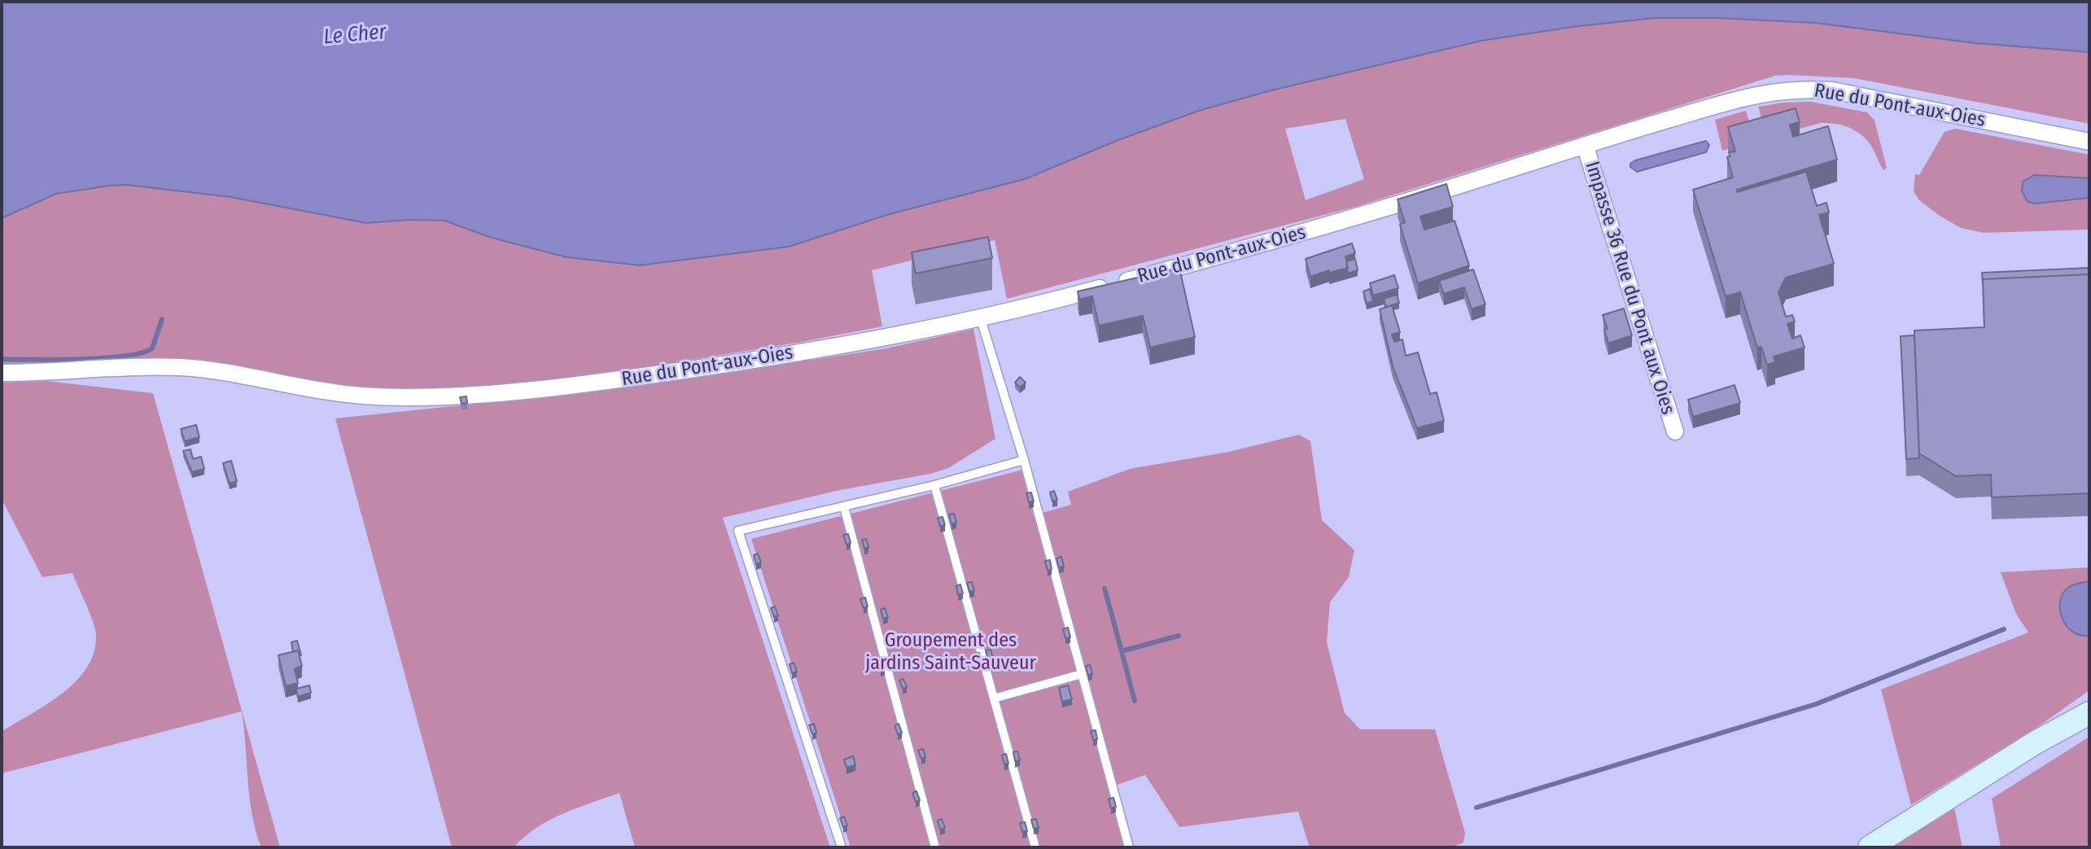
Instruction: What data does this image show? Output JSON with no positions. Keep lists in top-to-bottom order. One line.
{"streets":{"street":["Rue du Pont-aux-Oies","Impasse 36 Rue du Pont aux Oies"]},"crossings":[["Rue du Pont-aux-Oies","Impasse 36 Rue du Pont aux Oies"]],"water":["Le Cher"],"parks":["Groupement des jardins Saint-Sauveur"]}
